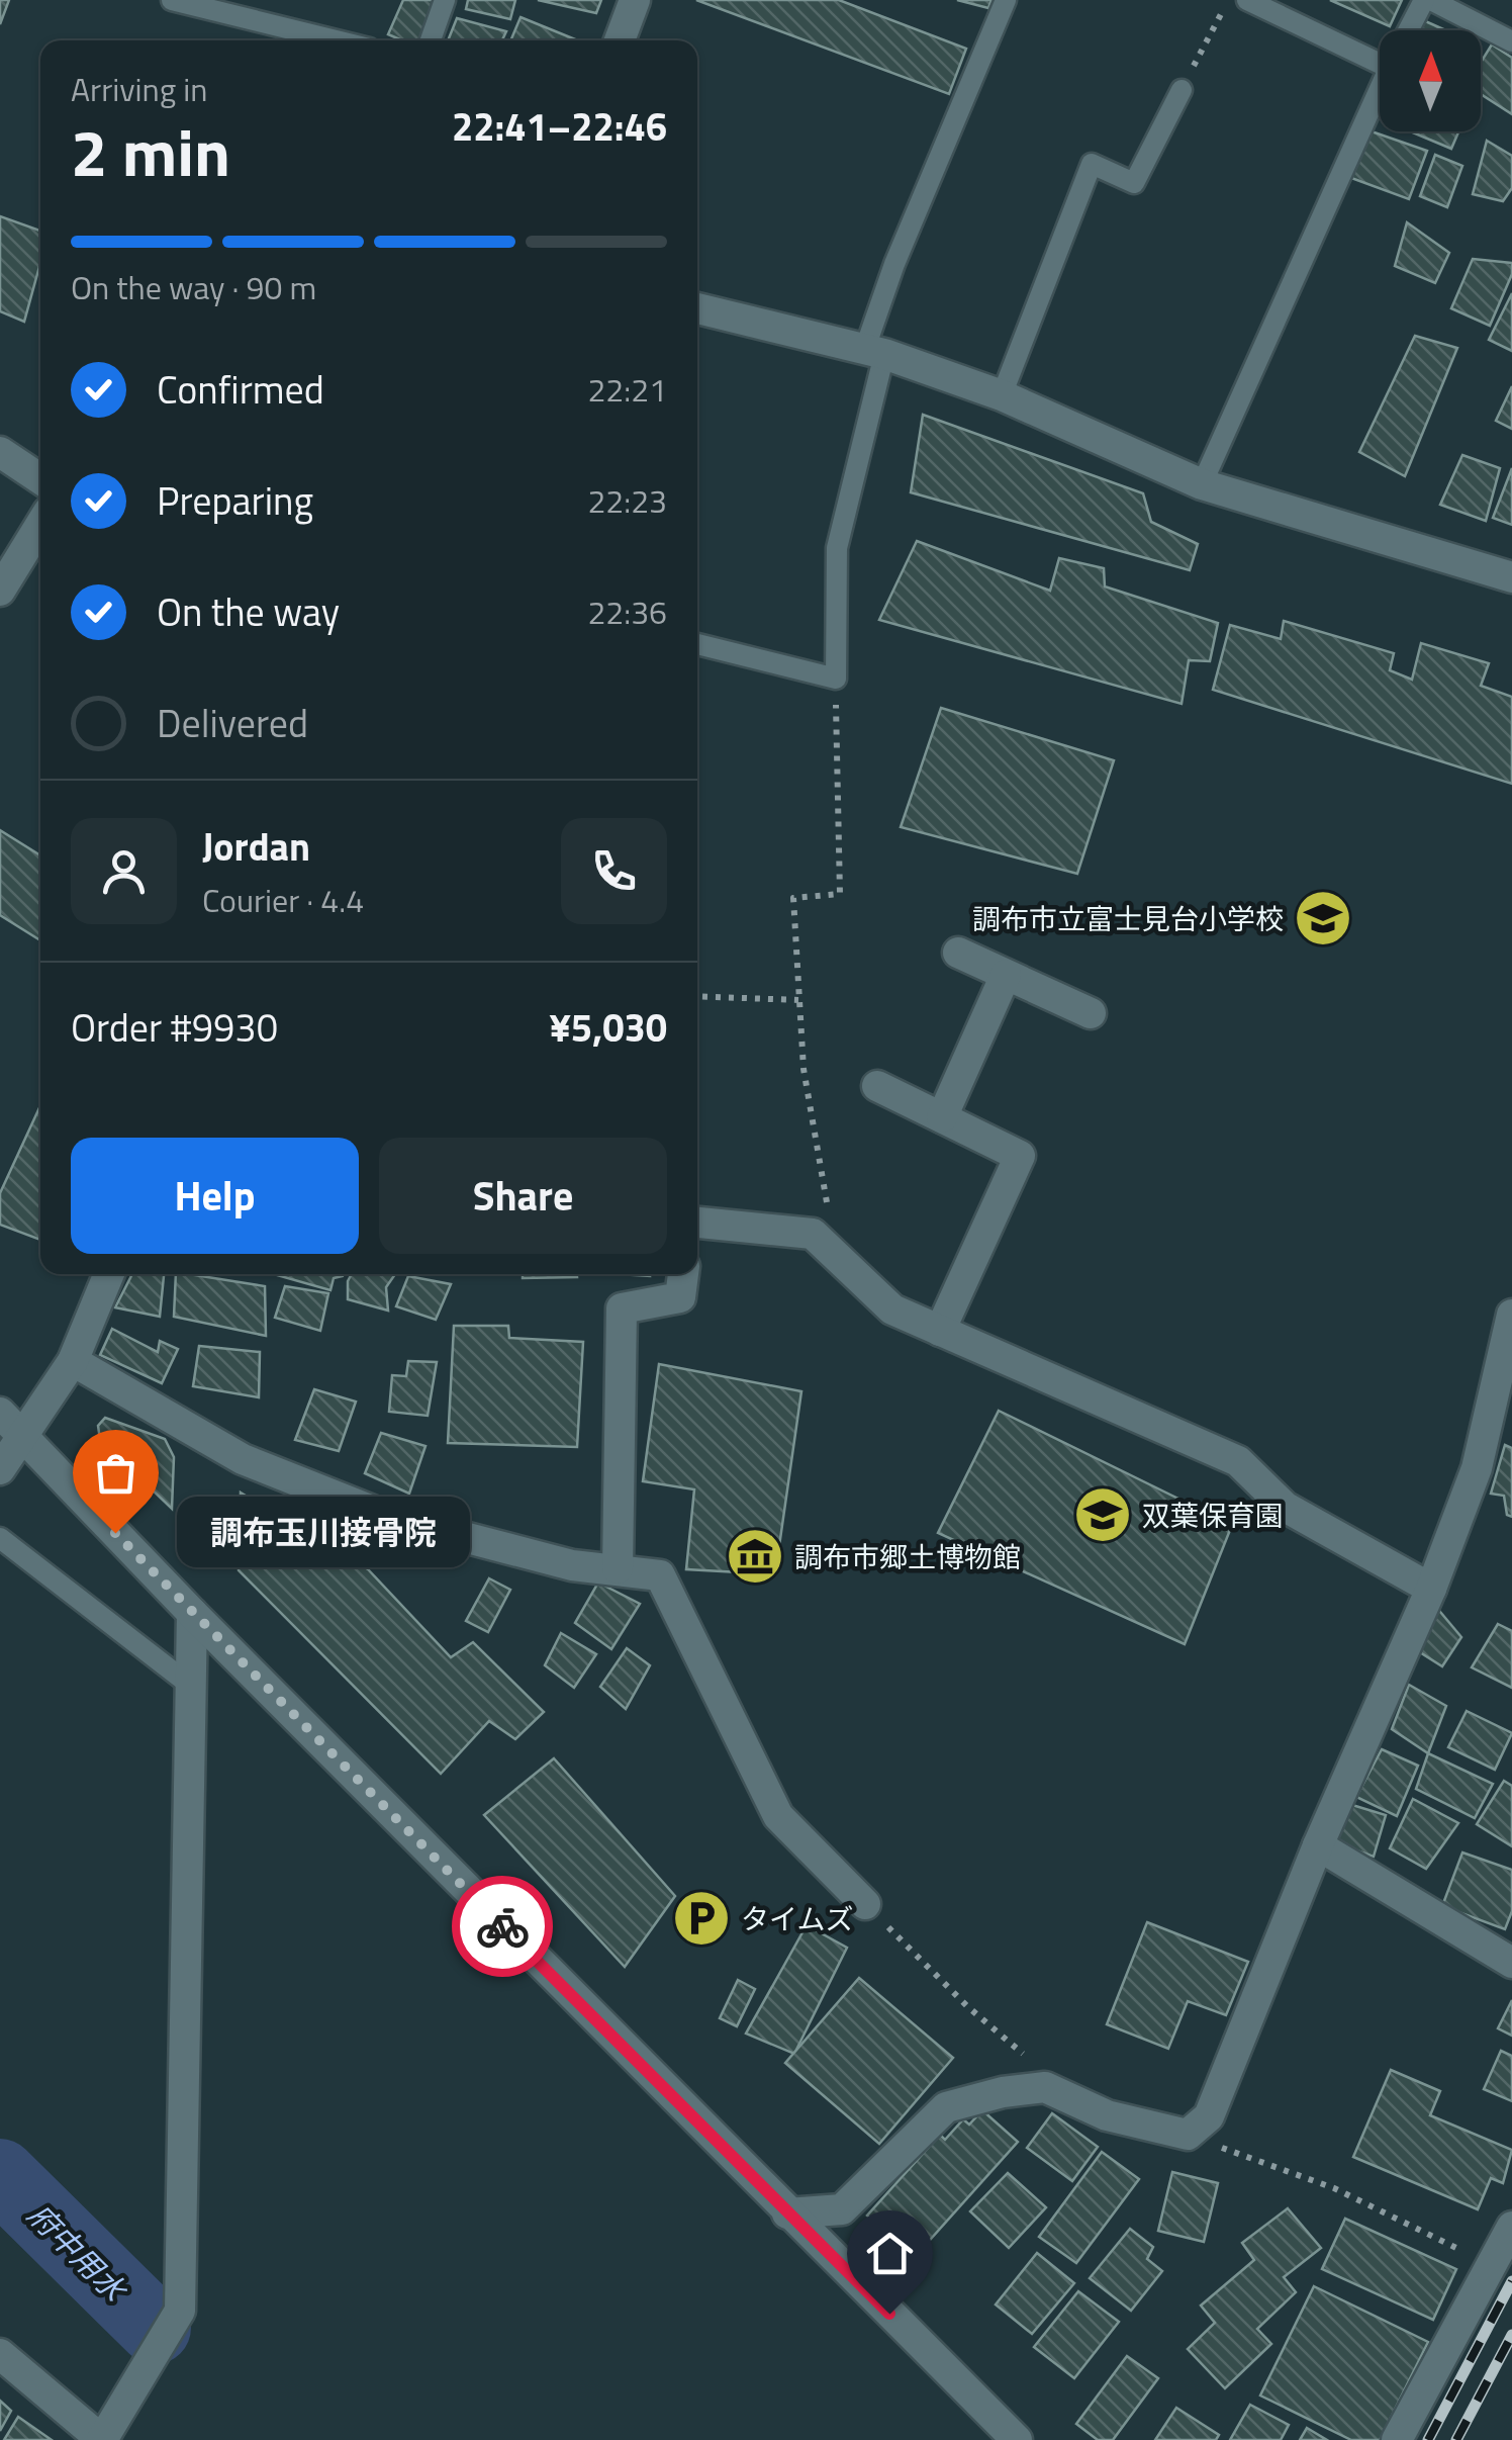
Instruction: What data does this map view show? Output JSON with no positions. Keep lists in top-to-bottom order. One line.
{"water":["府中用水"],"places":{"school or university":["調布市立富士見台小学校","双葉保育園"],"other":["調布玉川接骨院"],"museum":["調布市郷土博物館"],"parking":["タイムズ"]},"north":"top","page":{"heading":["2 min","Arriving in","22:41–22:46"],"panel":["Jordan","Courier · 4.4","Order #9930","¥5,030"],"bar":"On the way · 90 m","list":[["Confirmed","22:21"],["Preparing","22:23"],["On the way","22:36"],"Delivered"],"buttons":["Help","Share"],"bubble":"調布玉川接骨院"}}
